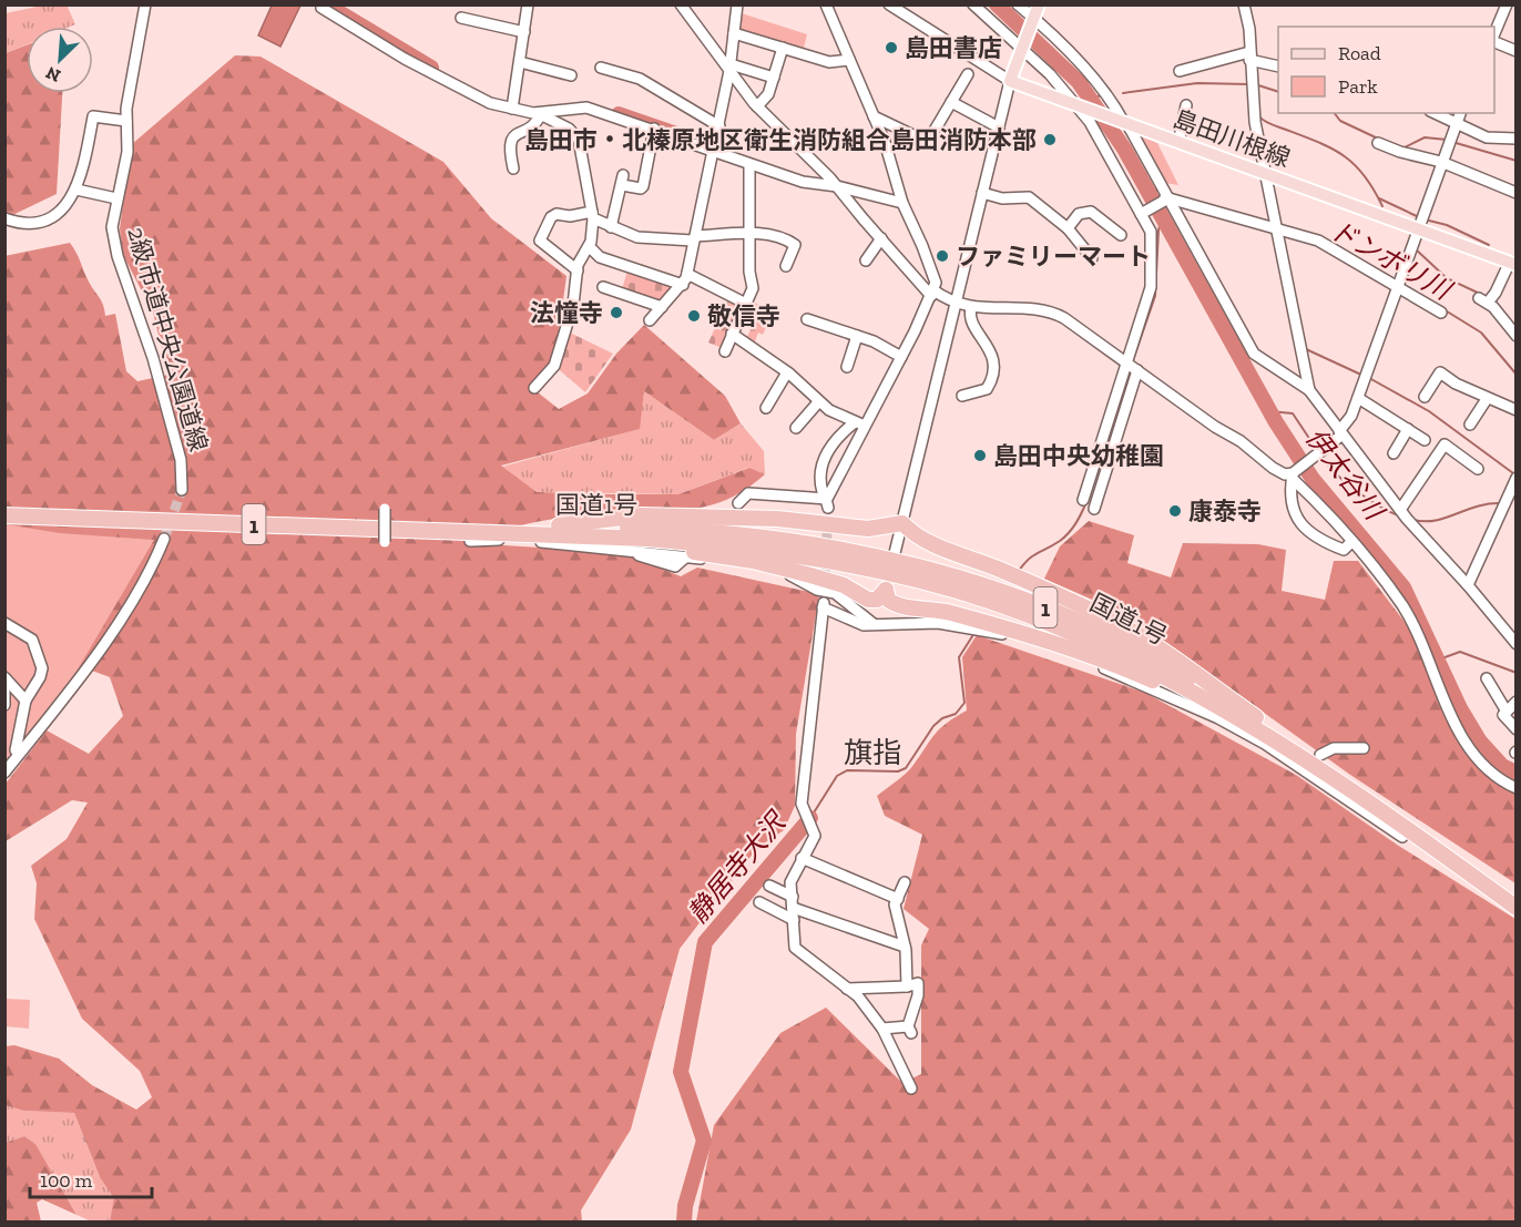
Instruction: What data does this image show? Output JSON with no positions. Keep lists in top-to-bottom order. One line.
{"streets":{"highway":["国道1号","1"],"main road":["島田川根線"],"street":["2級市道中央公園道線"]},"districts":["旗指"],"water":["ドンボリ川","伊太谷川","静居寺大沢"],"places":["島田書店","島田市・北榛原地区衛生消防組合島田消防本部","ファミリーマート","法憧寺","敬信寺","島田中央幼稚園","康泰寺"],"legend":["Road","Park"],"scale_bar":"100 m","north":"bottom left"}
